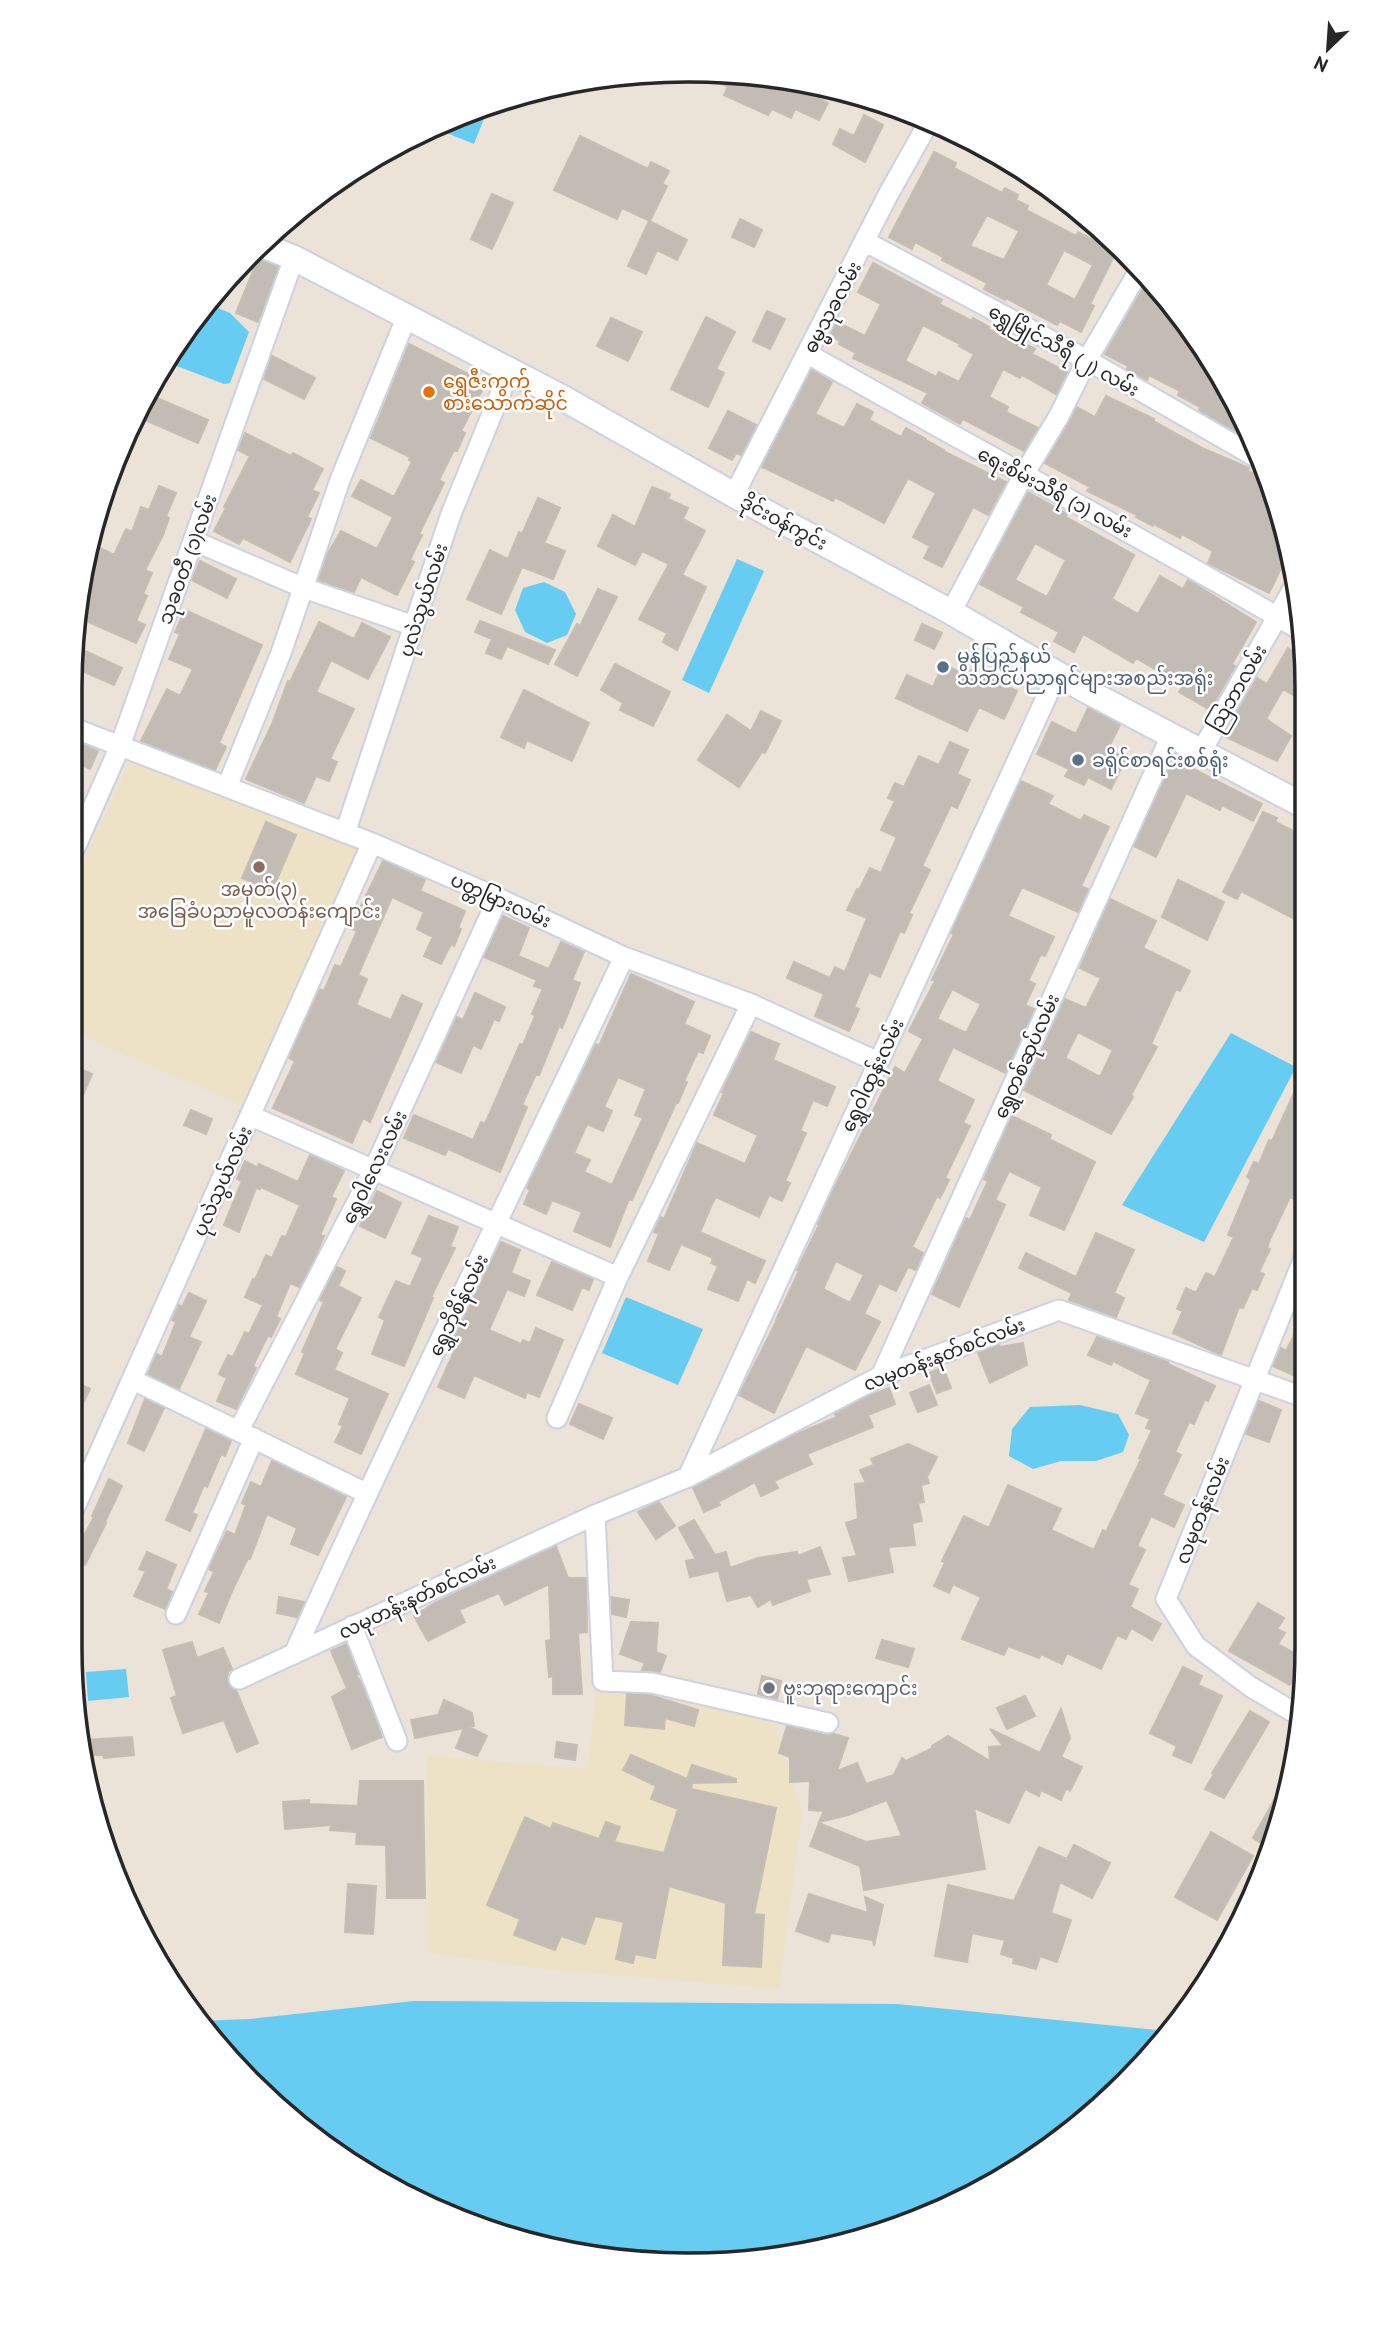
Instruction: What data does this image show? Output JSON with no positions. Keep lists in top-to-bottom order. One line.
{"streets":{"street":["ဓမ္မသုခလမ်း","ရွှေမြိုင်သီရီ (၂) လမ်း","ရေးစိမ်းသီရိ (၁) လမ်း","ဒိုင်းဝန်ကွင်း","သုခဝတီ (၁)လမ်း","ပုလဲသွယ်လမ်း","သြဘာလမ်း","ပတ္တမြားလမ်း","ရွှေတစ်ဆုပ်လမ်း","ရွှေဝါထွန်းလမ်း","ရွှေဝါလေးလမ်း","ရွှေဘိုစိန်လမ်း","လမုတန်းနတ်စင်လမ်း","လမုတန်းလမ်း"]},"crossings":[["ဓမ္မသုခလမ်း","ရွှေမြိုင်သီရီ (၂) လမ်း"],["ဓမ္မသုခလမ်း","ရေးစိမ်းသီရိ (၁) လမ်း"],["ဓမ္မသုခလမ်း","ဒိုင်းဝန်ကွင်း"],["ရေးစိမ်းသီရိ (၁) လမ်း","သြဘာလမ်း"],["ဒိုင်းဝန်ကွင်း","သုခဝတီ (၁)လမ်း"],["ဒိုင်းဝန်ကွင်း","ပုလဲသွယ်လမ်း"],["ဒိုင်းဝန်ကွင်း","သြဘာလမ်း"],["ဒိုင်းဝန်ကွင်း","ရွှေတစ်ဆုပ်လမ်း"],["ဒိုင်းဝန်ကွင်း","ရွှေဝါထွန်းလမ်း"],["သုခဝတီ (၁)လမ်း","ပတ္တမြားလမ်း"],["ပုလဲသွယ်လမ်း","ပတ္တမြားလမ်း"],["ပတ္တမြားလမ်း","ရွှေဝါထွန်းလမ်း"],["ပတ္တမြားလမ်း","ရွှေဝါလေးလမ်း"],["ပတ္တမြားလမ်း","ရွှေဘိုစိန်လမ်း"],["ရွှေတစ်ဆုပ်လမ်း","လမုတန်းနတ်စင်လမ်း"],["ရွှေဝါထွန်းလမ်း","လမုတန်းနတ်စင်လမ်း"],["ရွှေဘိုစိန်လမ်း","လမုတန်းနတ်စင်လမ်း"],["လမုတန်းနတ်စင်လမ်း","လမုတန်းလမ်း"]],"places":["ရွှေဇီးကွက် စားသောက်ဆိုင်","မွန်ပြည်နယ် သဘင်ပညာရှင်များအစည်းအရုံး","ခရိုင်စာရင်းစစ်ရုံး","အမှတ်(၃) အခြေခံပညာမူလတန်းကျောင်း","ဗူးဘုရားကျောင်း"],"north":"bottom left"}
